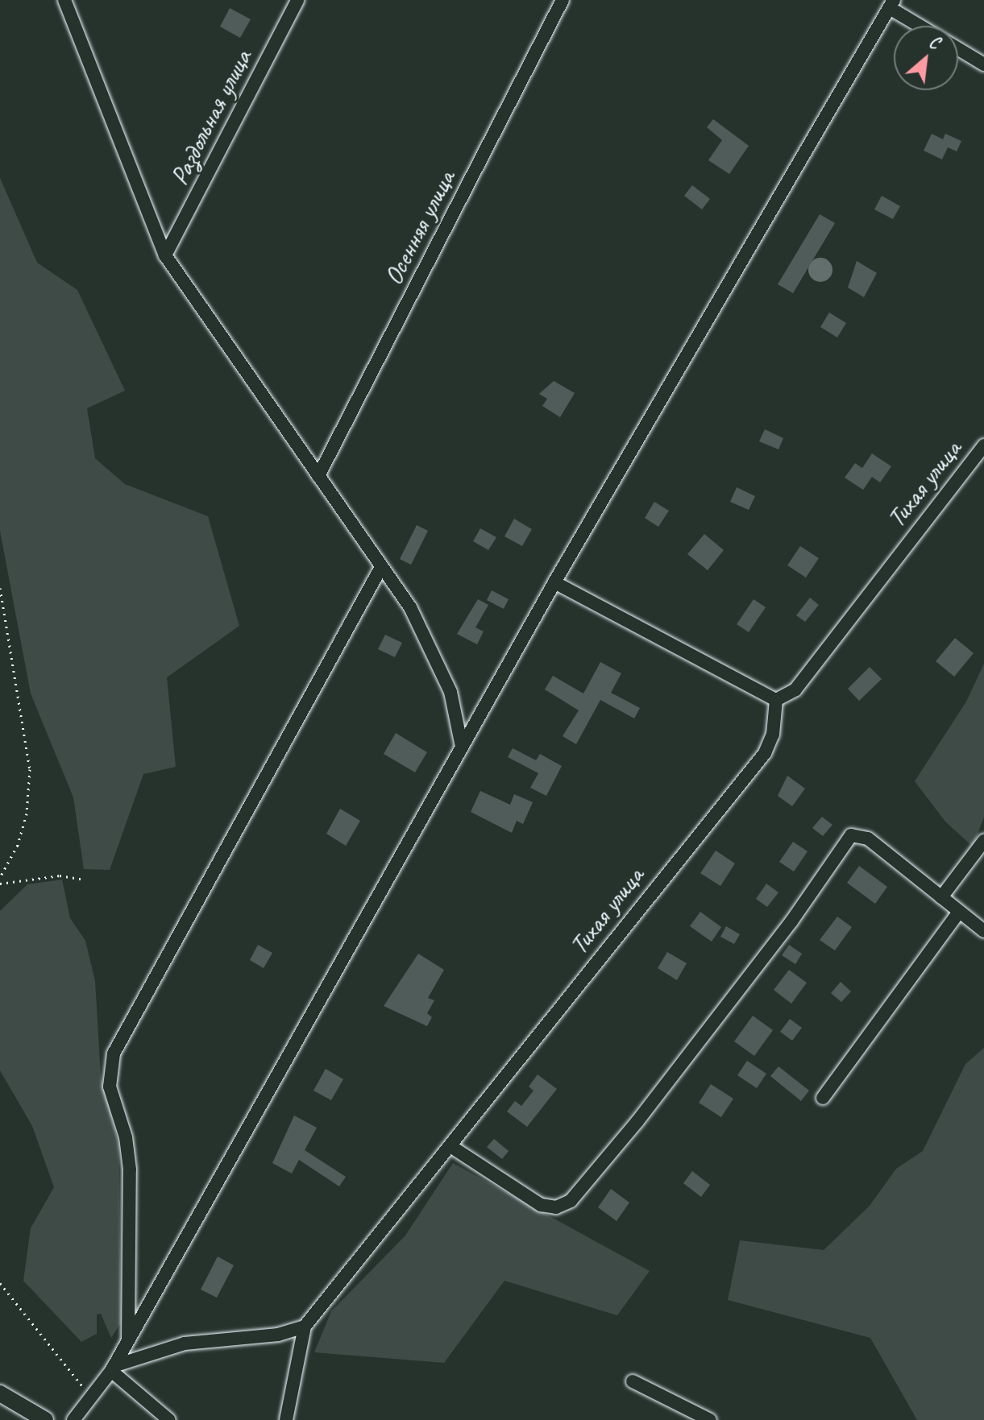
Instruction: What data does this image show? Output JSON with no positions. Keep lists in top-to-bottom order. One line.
{"streets":{"street":["Раздольная улица","Осенняя улица","Тихая улица"]},"north":"top right"}
